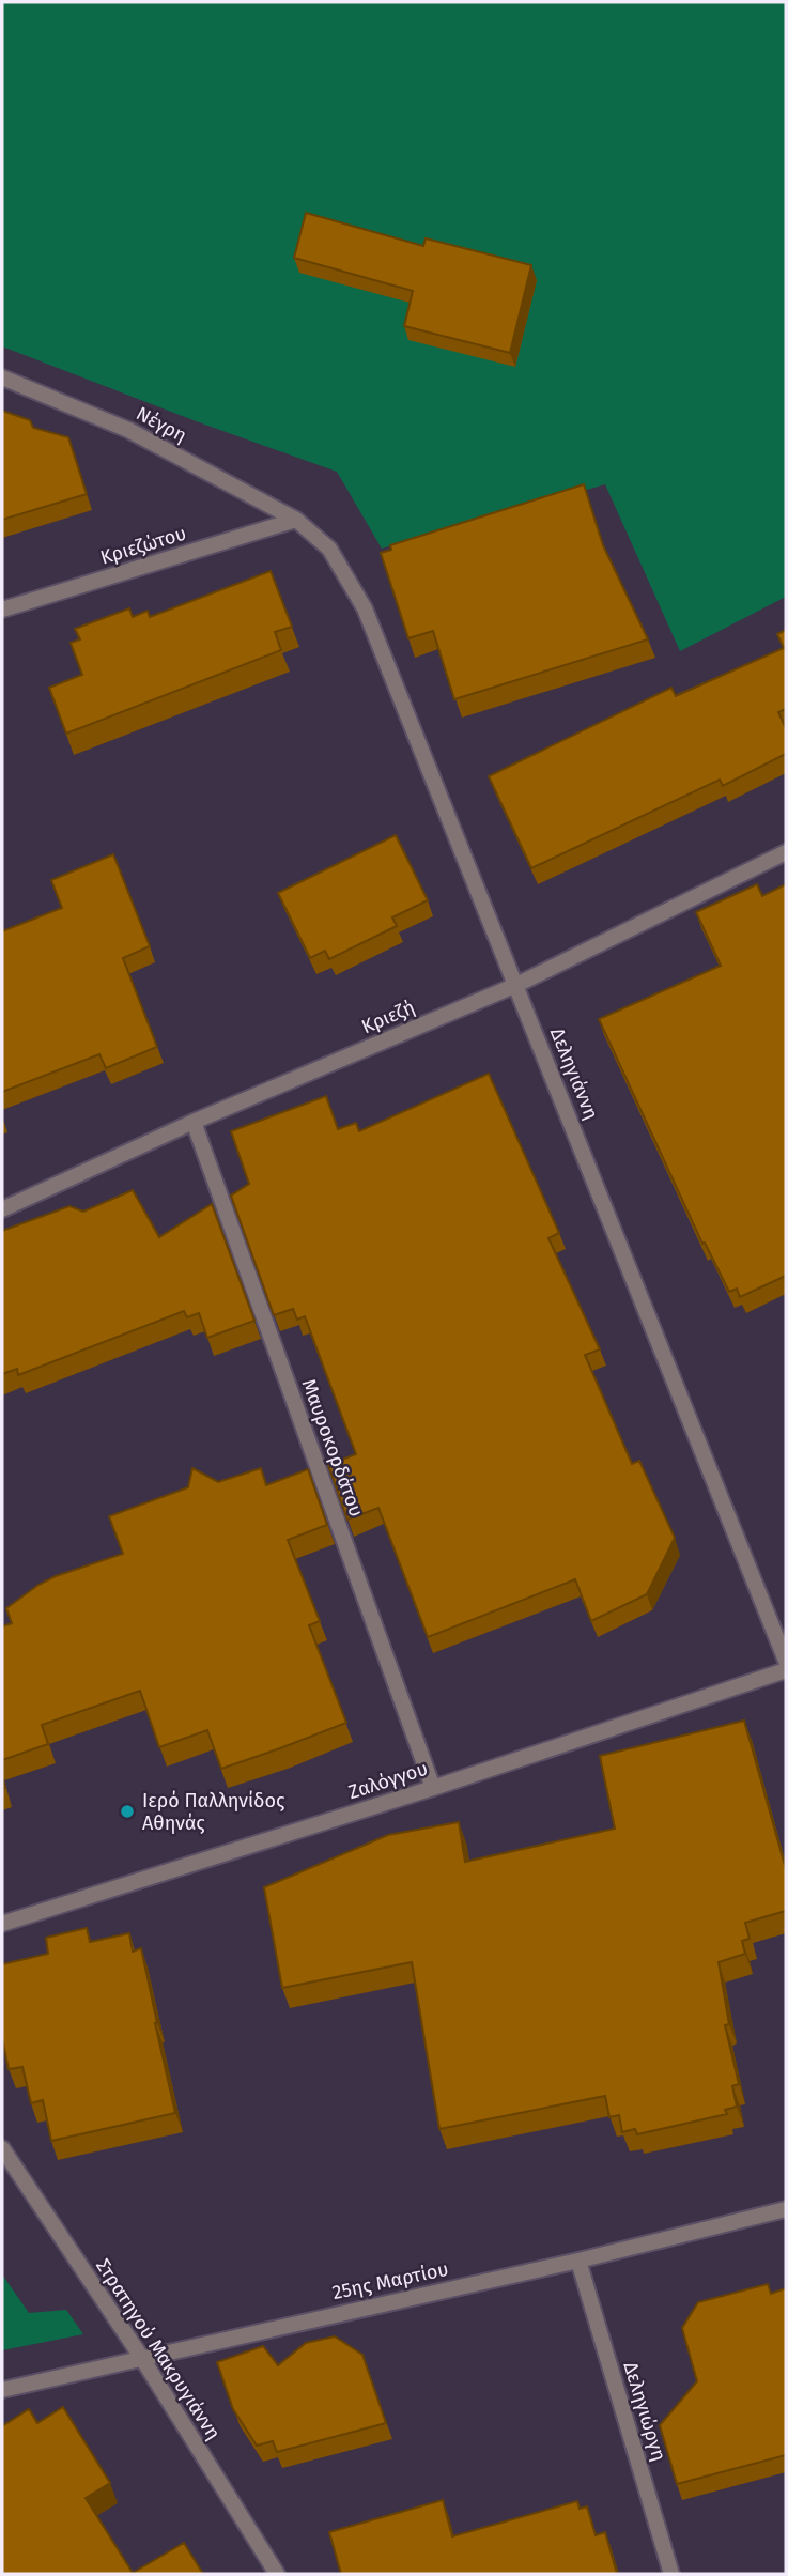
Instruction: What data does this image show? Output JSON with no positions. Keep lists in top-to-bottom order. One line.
{"streets":{"street":["Νέγρη","Κριεζώτου","Κριεζή","Δεληγιάννη","Μαυροκορδάτου","Ζαλόγγου","25ης Μαρτίου","Στρατηγού Μακρυγιάννη","Δεληγιώργη"]},"crossings":[["Νέγρη","Κριεζώτου"],["Νέγρη","Δεληγιάννη"],["Κριεζώτου","Δεληγιάννη"],["Κριεζή","Δεληγιάννη"],["Κριεζή","Μαυροκορδάτου"],["Μαυροκορδάτου","Ζαλόγγου"],["25ης Μαρτίου","Στρατηγού Μακρυγιάννη"],["25ης Μαρτίου","Δεληγιώργη"]],"places":["Ιερό Παλληνίδος Αθηνάς"]}
